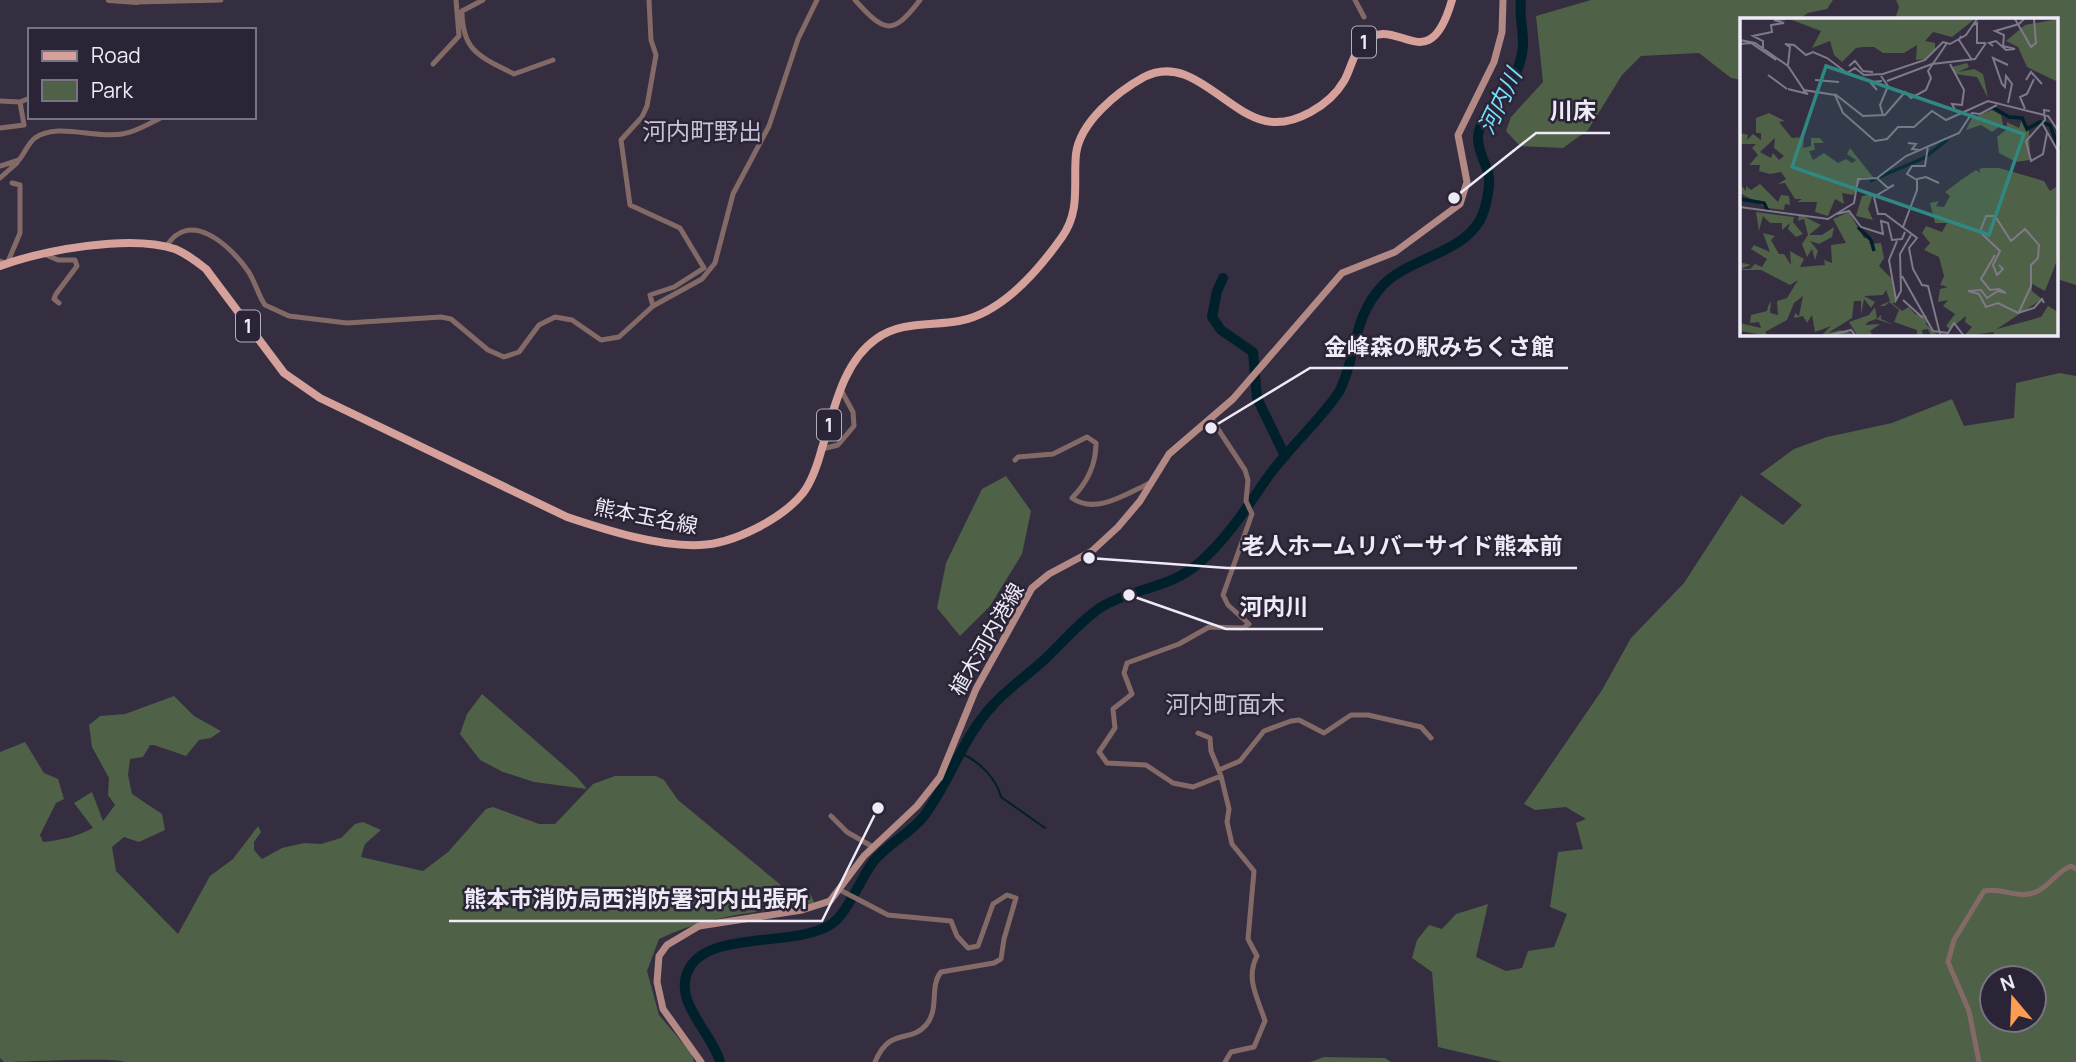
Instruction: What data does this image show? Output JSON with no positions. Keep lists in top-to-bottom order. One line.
{"streets":{"main road":["1","熊本玉名線","植木河内港線"]},"districts":["河内町野出","河内町面木"],"water":["河内川"],"places":["川床","金峰森の駅みちくさ館","老人ホームリバーサイド熊本前","河内川","熊本市消防局西消防署河内出張所"],"legend":["Road","Park"],"north":"top"}
